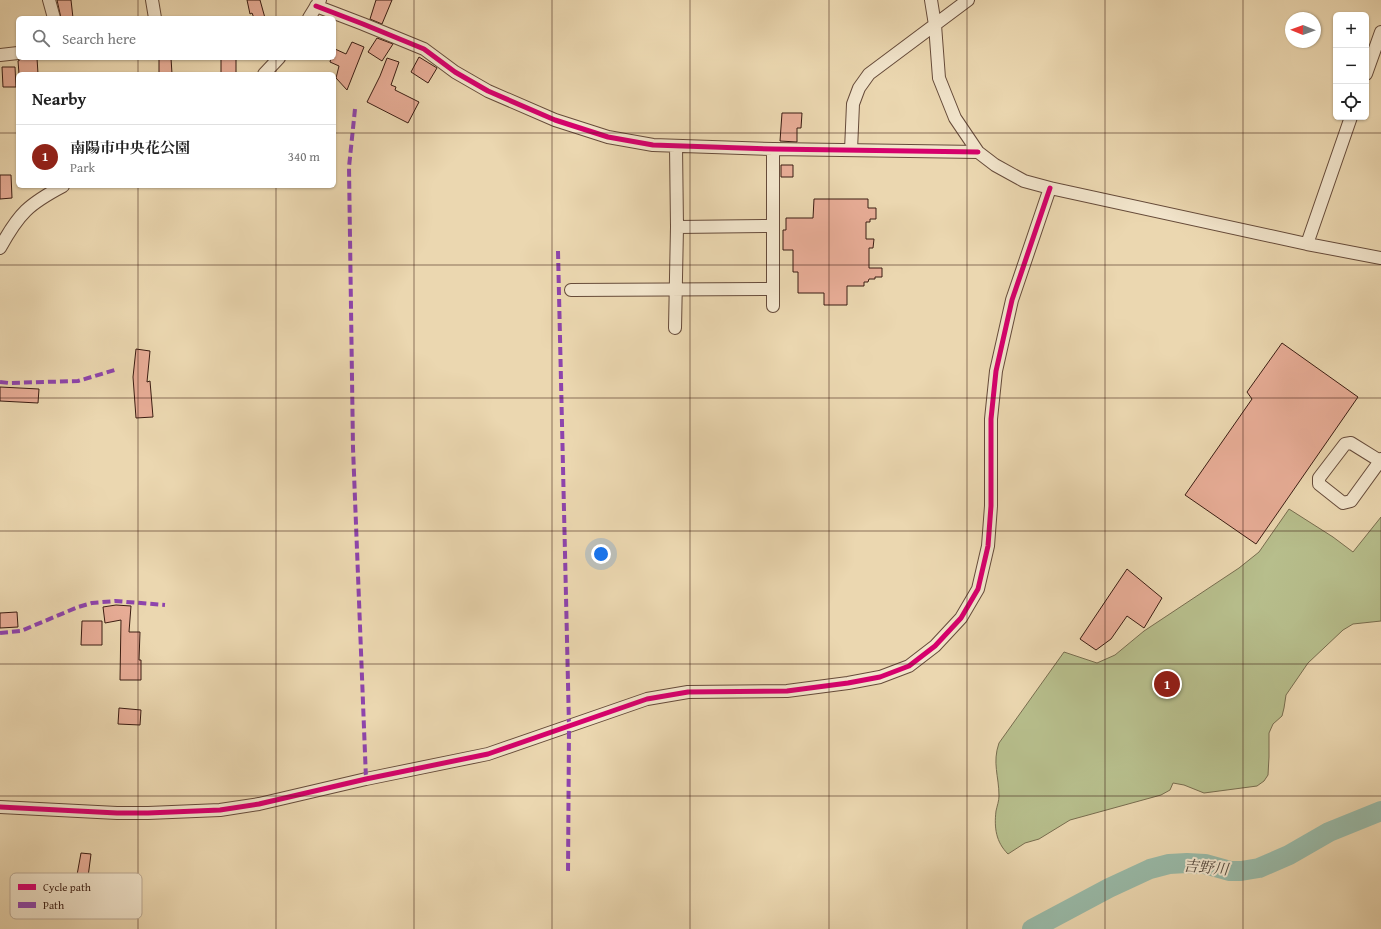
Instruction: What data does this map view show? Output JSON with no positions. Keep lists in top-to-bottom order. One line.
{"water":["吉野川"],"legend":["Cycle path","Path"],"north":"left","page":{"map_buttons":["+","−"],"search":"Search here","heading":"Nearby","list":[{"mark":"1","name":"南陽市中央花公園","note":"Park","value":"340 m"}],"pins":"1"}}
